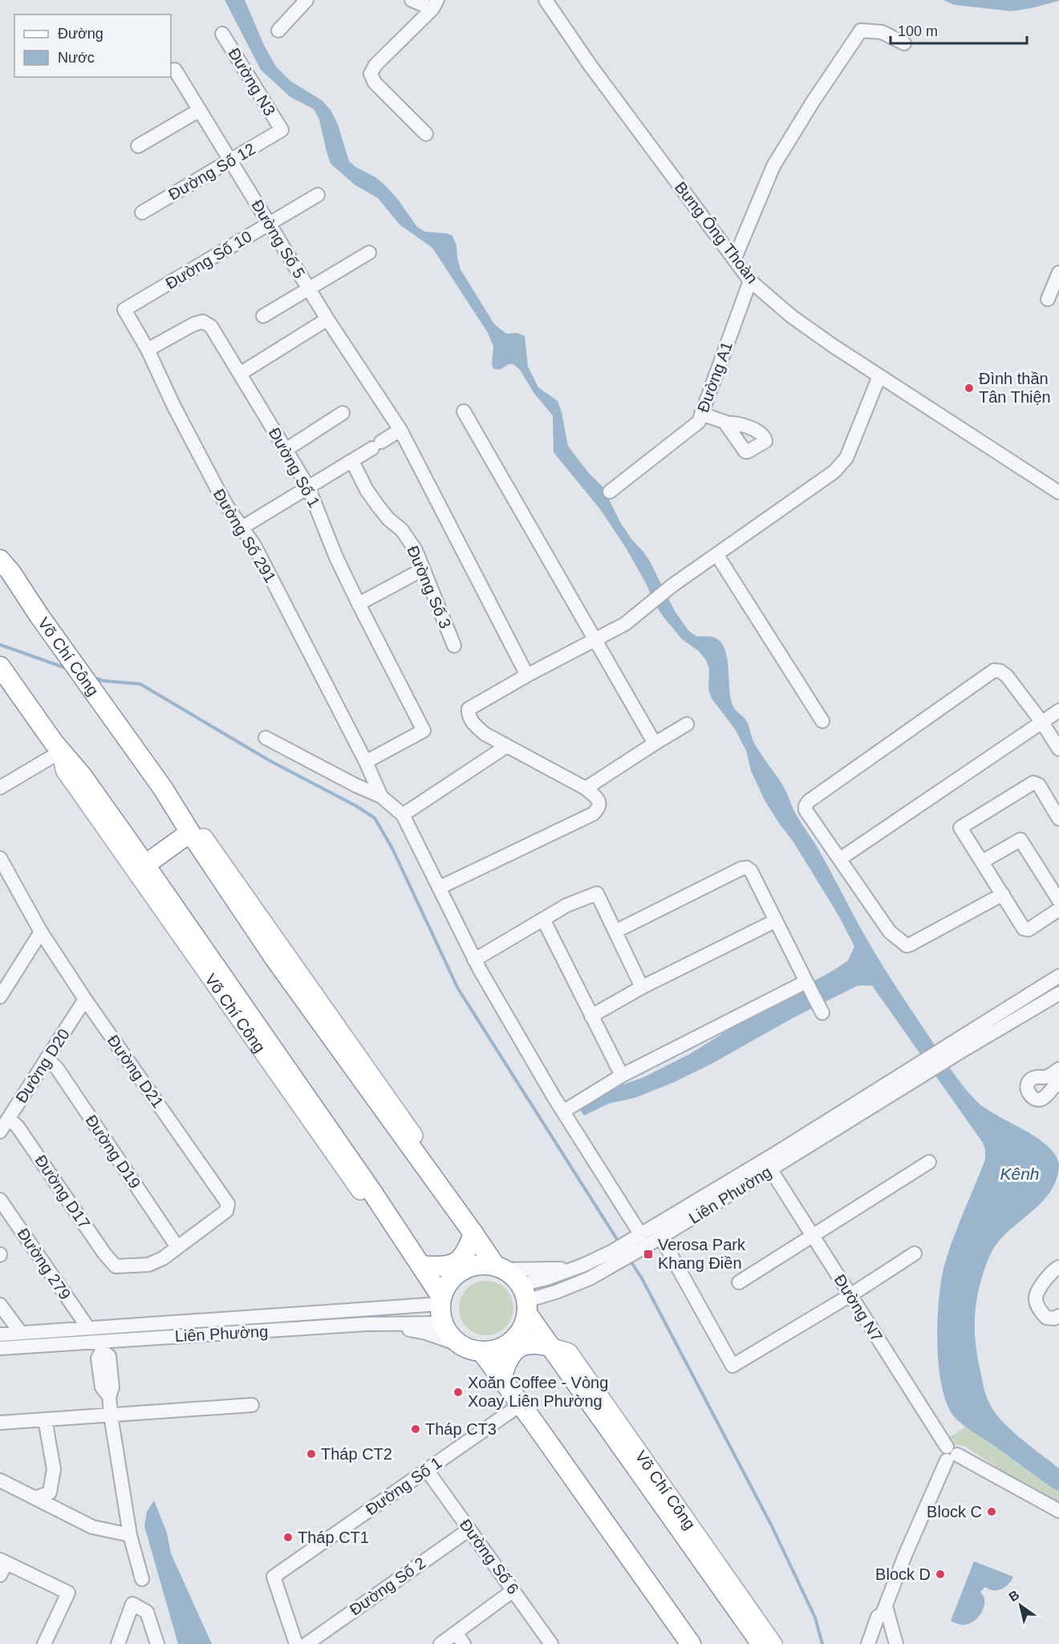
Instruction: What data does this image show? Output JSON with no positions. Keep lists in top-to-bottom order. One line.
{"streets":{"highway":["Võ Chí Công"],"street":["Đường N3","Đường Số 12","Bưng Ông Thoàn","Đường Số 5","Đường Số 10","Đường A1","Đường Số 1","Đường Số 291","Đường Số 3","Đường D20","Đường D21","Đường D19","Đường D17","Liên Phường","Đường 279","Đường N7","Đường Số 6","Đường Số 2"]},"crossings":[["Đường N3","Đường Số 12"],["Đường Số 12","Đường Số 5"],["Bưng Ông Thoàn","Đường A1"],["Đường Số 5","Đường Số 10"],["Đường Số 10","Đường Số 291"],["Đường Số 1","Đường Số 291"],["Đường Số 1","Đường Số 6"],["Võ Chí Công","Liên Phường"],["Đường D20","Đường D21"],["Đường D20","Đường D19"],["Đường D20","Đường D17"],["Đường D21","Đường D19"],["Đường D21","Đường D17"],["Đường D19","Đường D17"],["Liên Phường","Đường 279"],["Liên Phường","Đường N7"],["Đường Số 6","Đường Số 2"]],"water":["Kênh"],"places":{"other":["Đình thần Tân Thiện","Xoăn Coffee - Vòng Xoay Liên Phường","Tháp CT3","Tháp CT2","Block C","Tháp CT1","Block D"],"transit":["Verosa Park Khang Điền"]},"legend":["Đường","Nước"],"scale_bar":"100 m","north":"top left"}
